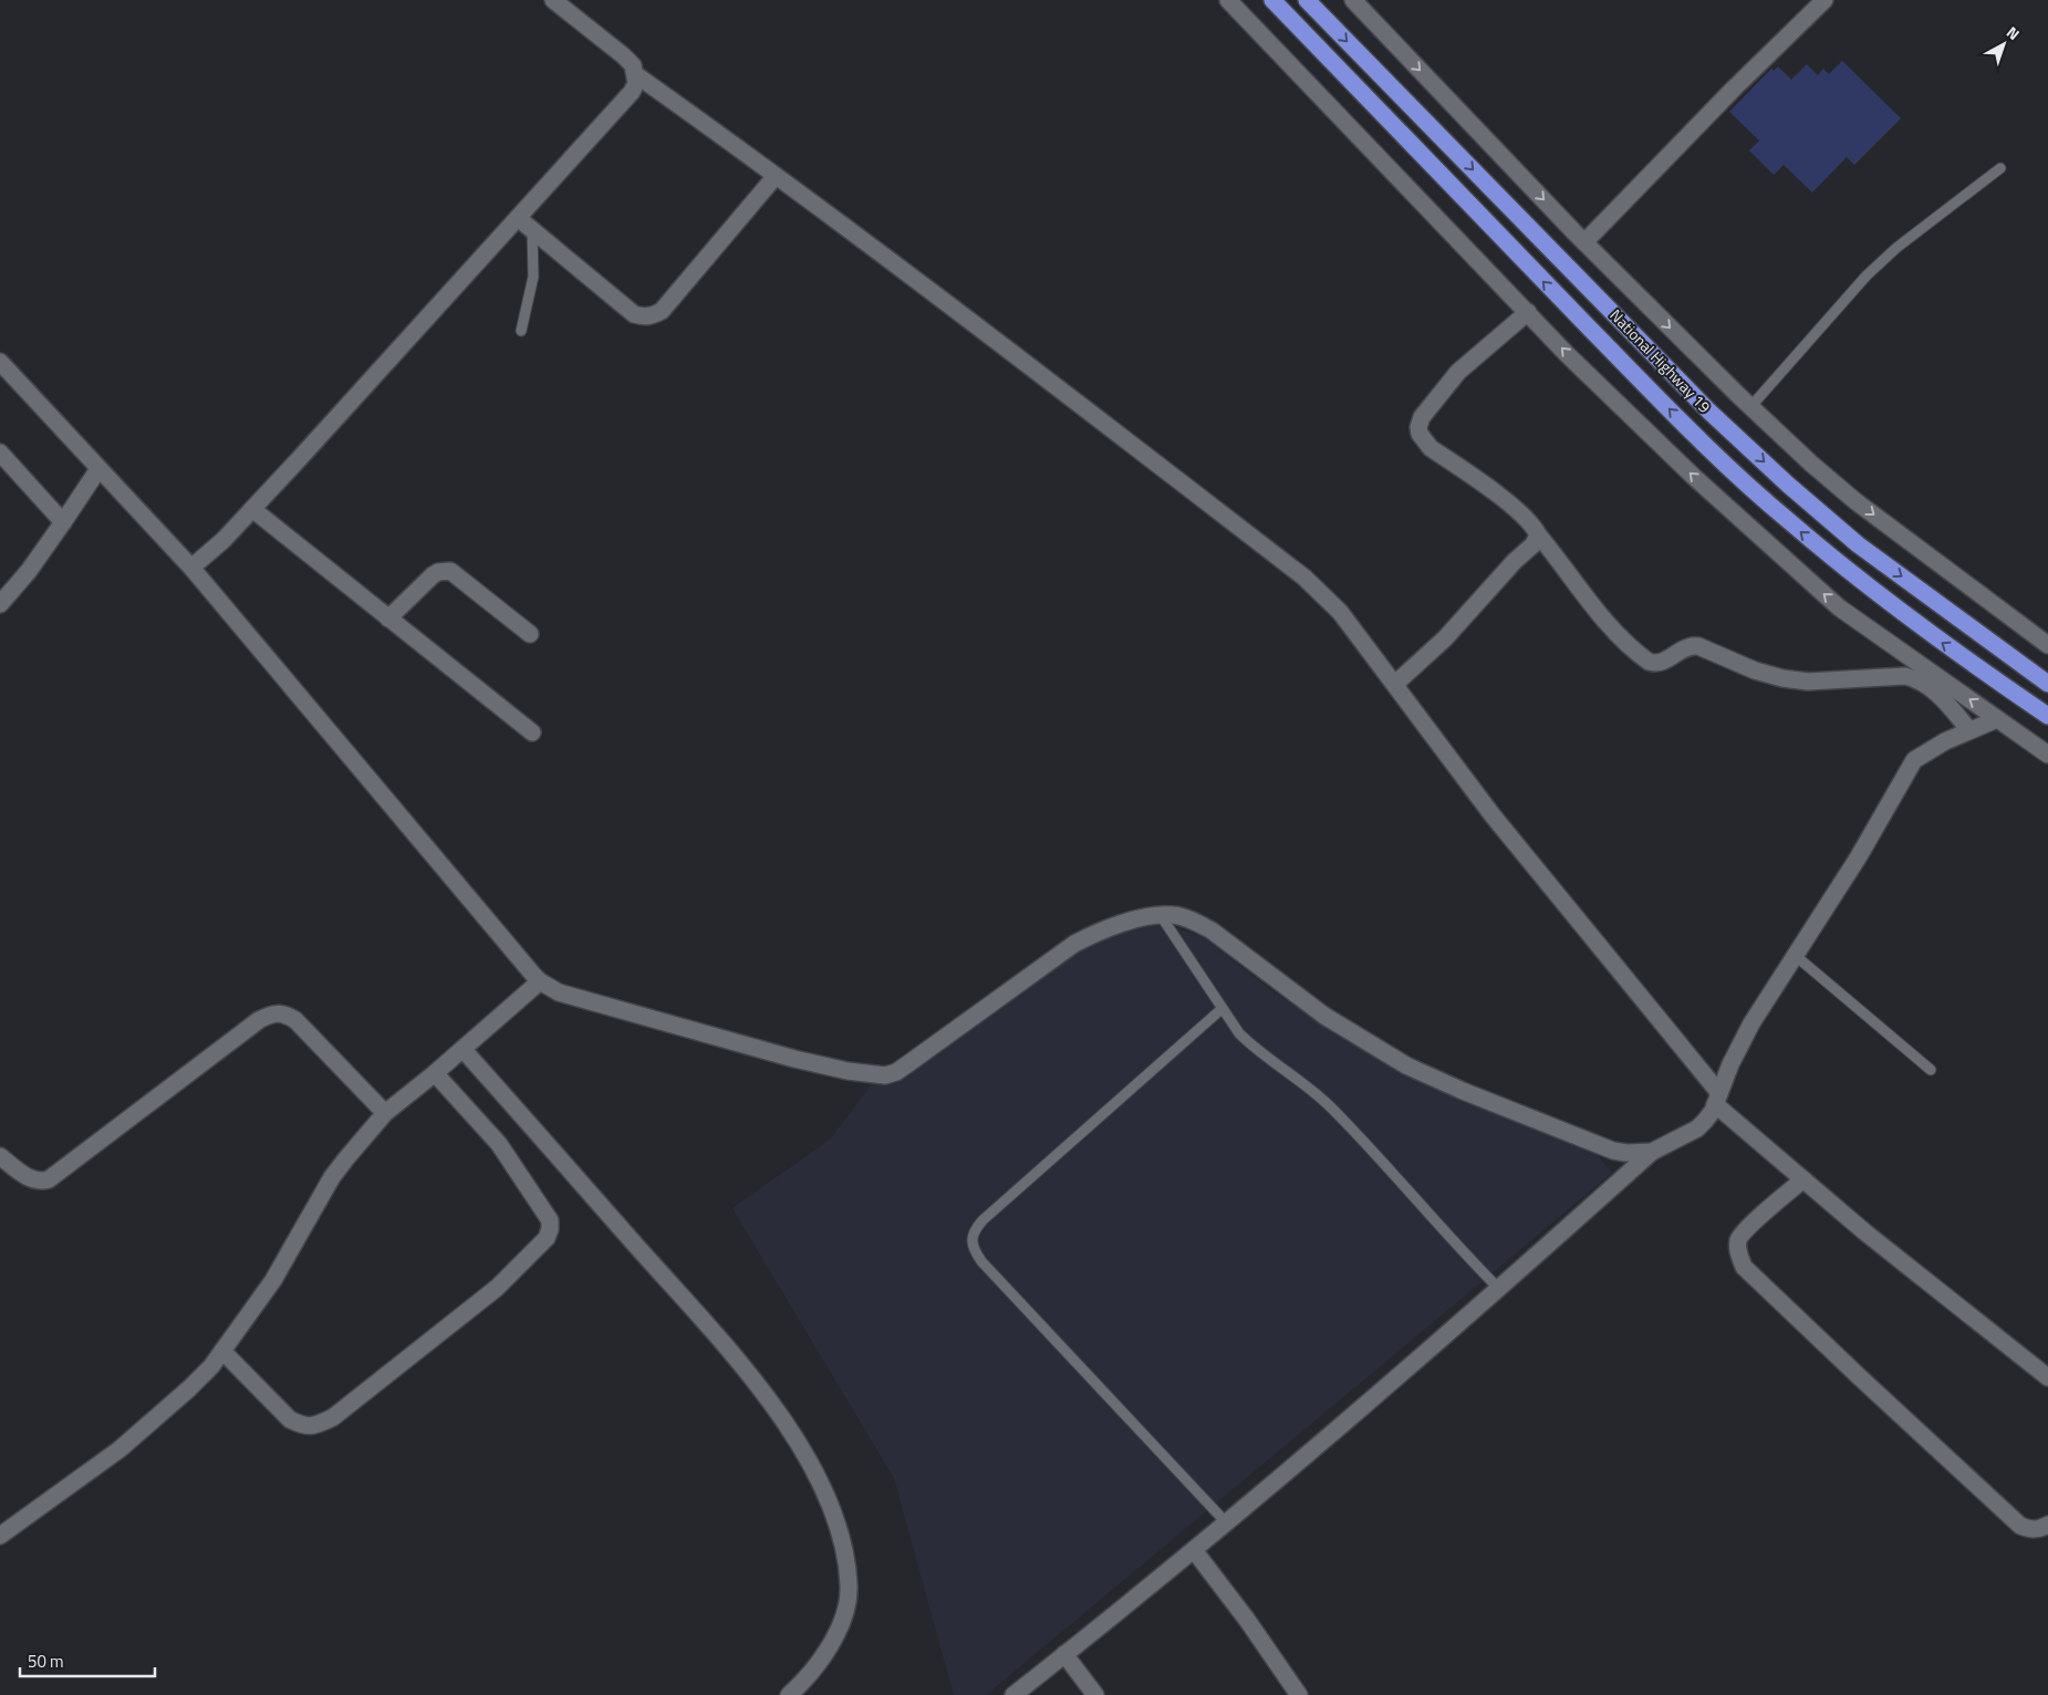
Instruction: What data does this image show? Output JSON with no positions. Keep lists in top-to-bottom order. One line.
{"streets":{"highway":["National Highway 19"]},"scale_bar":"50 m","north":"top right"}
